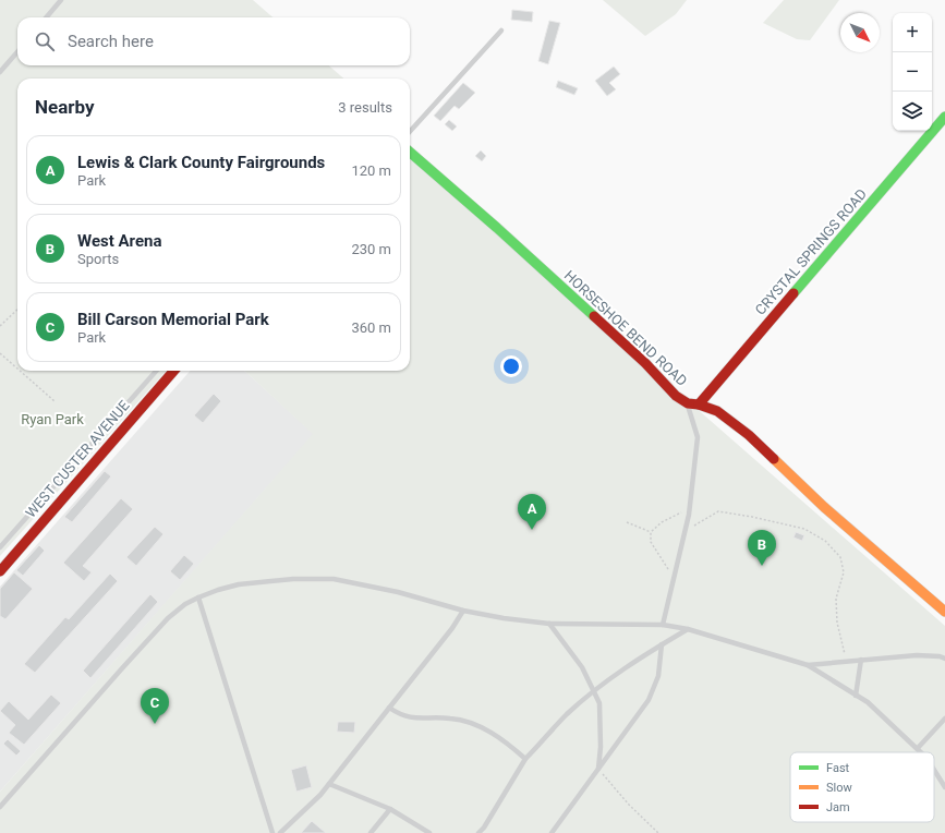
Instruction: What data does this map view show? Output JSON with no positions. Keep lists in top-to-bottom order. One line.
{"streets":{"street":["CRYSTAL SPRINGS ROAD","HORSESHOE BEND ROAD","WEST CUSTER AVENUE"]},"crossings":[["CRYSTAL SPRINGS ROAD","HORSESHOE BEND ROAD"]],"parks":["Ryan Park"],"legend":["Fast","Slow","Jam"],"north":"bottom right","page":{"map_buttons":["+","−"],"search":"Search here","heading":["Nearby","3 results"],"list":[{"mark":"A","name":"Lewis & Clark County Fairgrounds","note":"Park","value":"120 m"},{"mark":"B","name":"West Arena","note":"Sports","value":"230 m"},{"mark":"C","name":"Bill Carson Memorial Park","note":"Park","value":"360 m"}],"pins":["A","B","C"]}}
